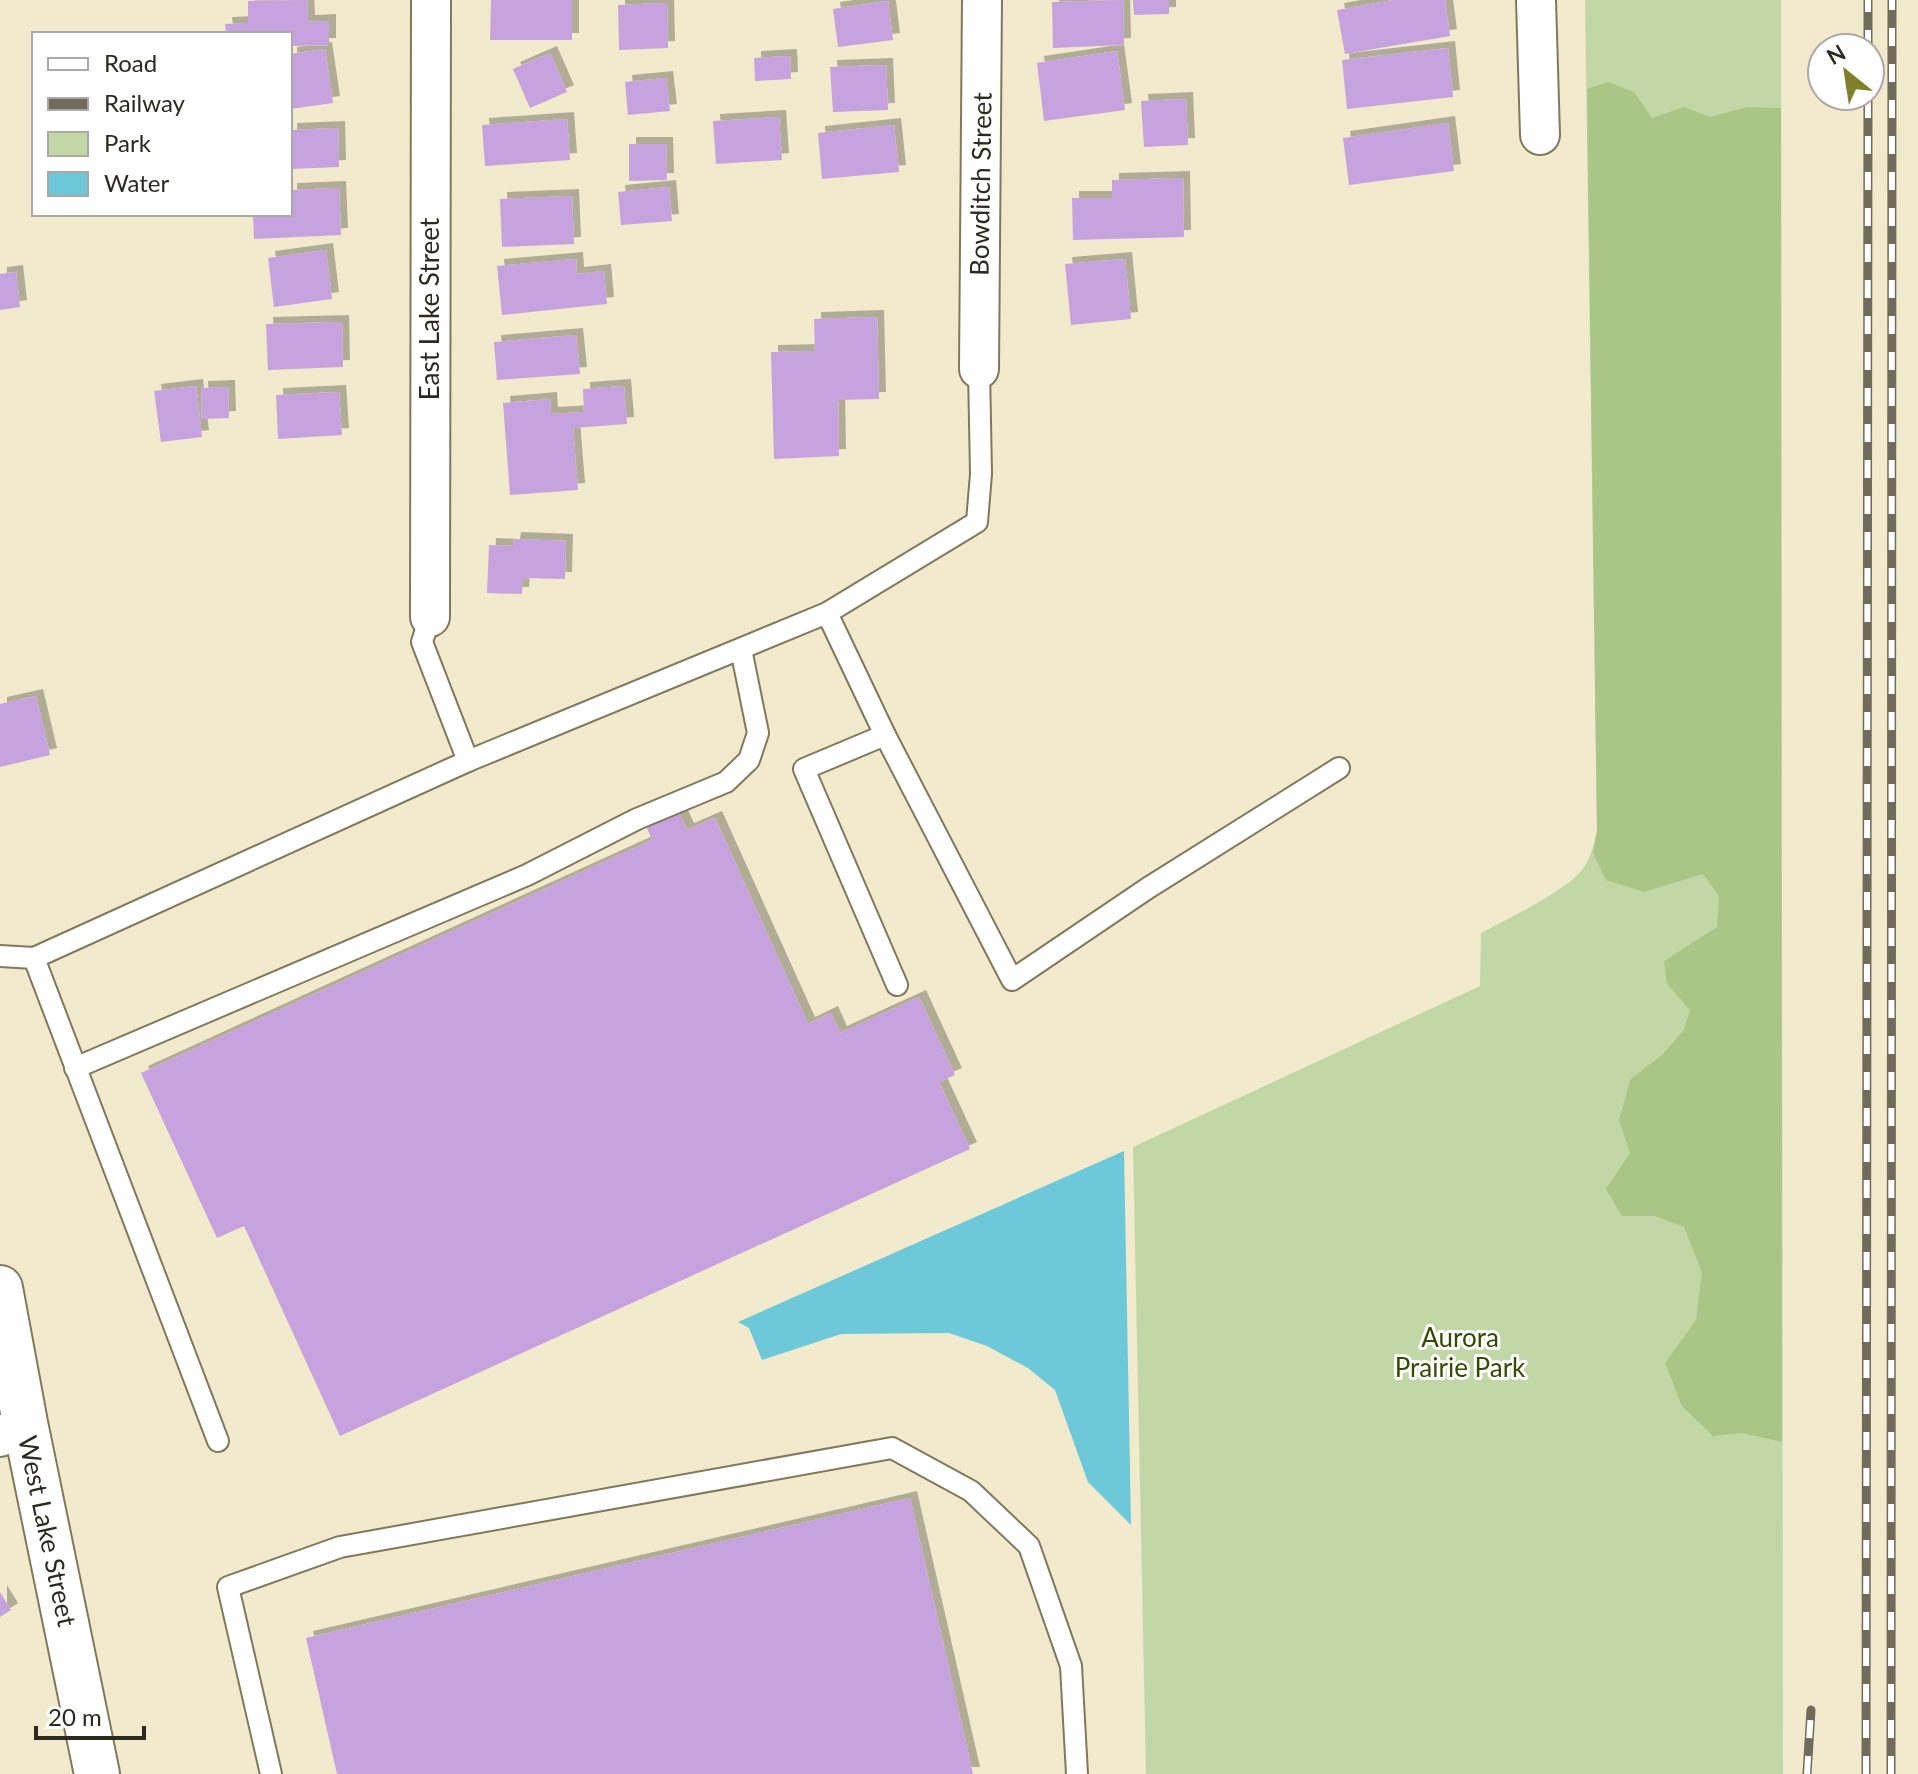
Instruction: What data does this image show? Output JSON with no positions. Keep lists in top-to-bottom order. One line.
{"streets":{"main road":["West Lake Street"],"street":["Bowditch Street","East Lake Street"]},"parks":["Aurora Prairie Park"],"legend":["Road","Railway","Park","Water"],"scale_bar":"20 m","north":"top left"}
